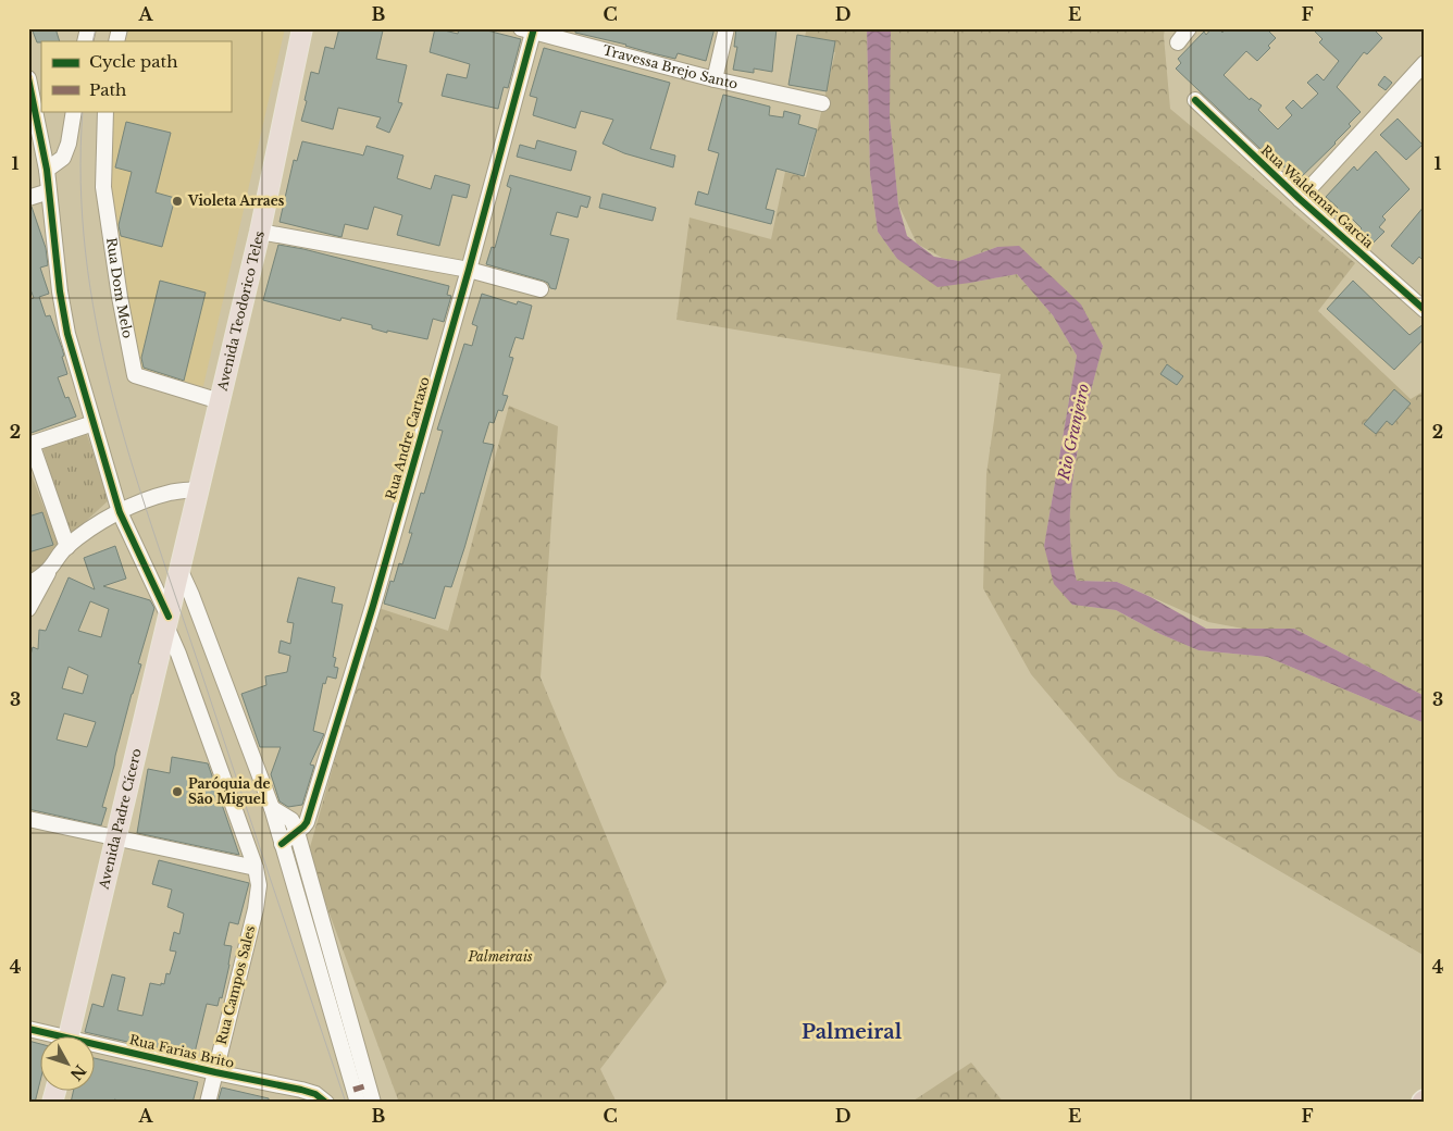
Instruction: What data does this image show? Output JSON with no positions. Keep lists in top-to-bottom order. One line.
{"streets":{"main road":["Avenida Teodorico Teles","Avenida Padre Cícero"],"street":["Travessa Brejo Santo","Rua Waldemar Garcia","Rua Dom Melo","Rua Andre Cartaxo","Rua Campos Sales","Rua Farias Brito"]},"crossings":[["Travessa Brejo Santo","Rua Andre Cartaxo"],["Rua Dom Melo","Avenida Teodorico Teles"],["Avenida Teodorico Teles","Avenida Padre Cícero"],["Avenida Padre Cícero","Rua Campos Sales"],["Rua Campos Sales","Rua Farias Brito"]],"districts":["Palmeiral"],"water":["Rio Granjeiro"],"parks":["Palmeirais"],"places":["Violeta Arraes","Paróquia de São Miguel"],"legend":["Cycle path","Path"],"north":"bottom right","grid":{"columns":["A","B","C","D","E","F"],"rows":["1","2","3","4"]}}
